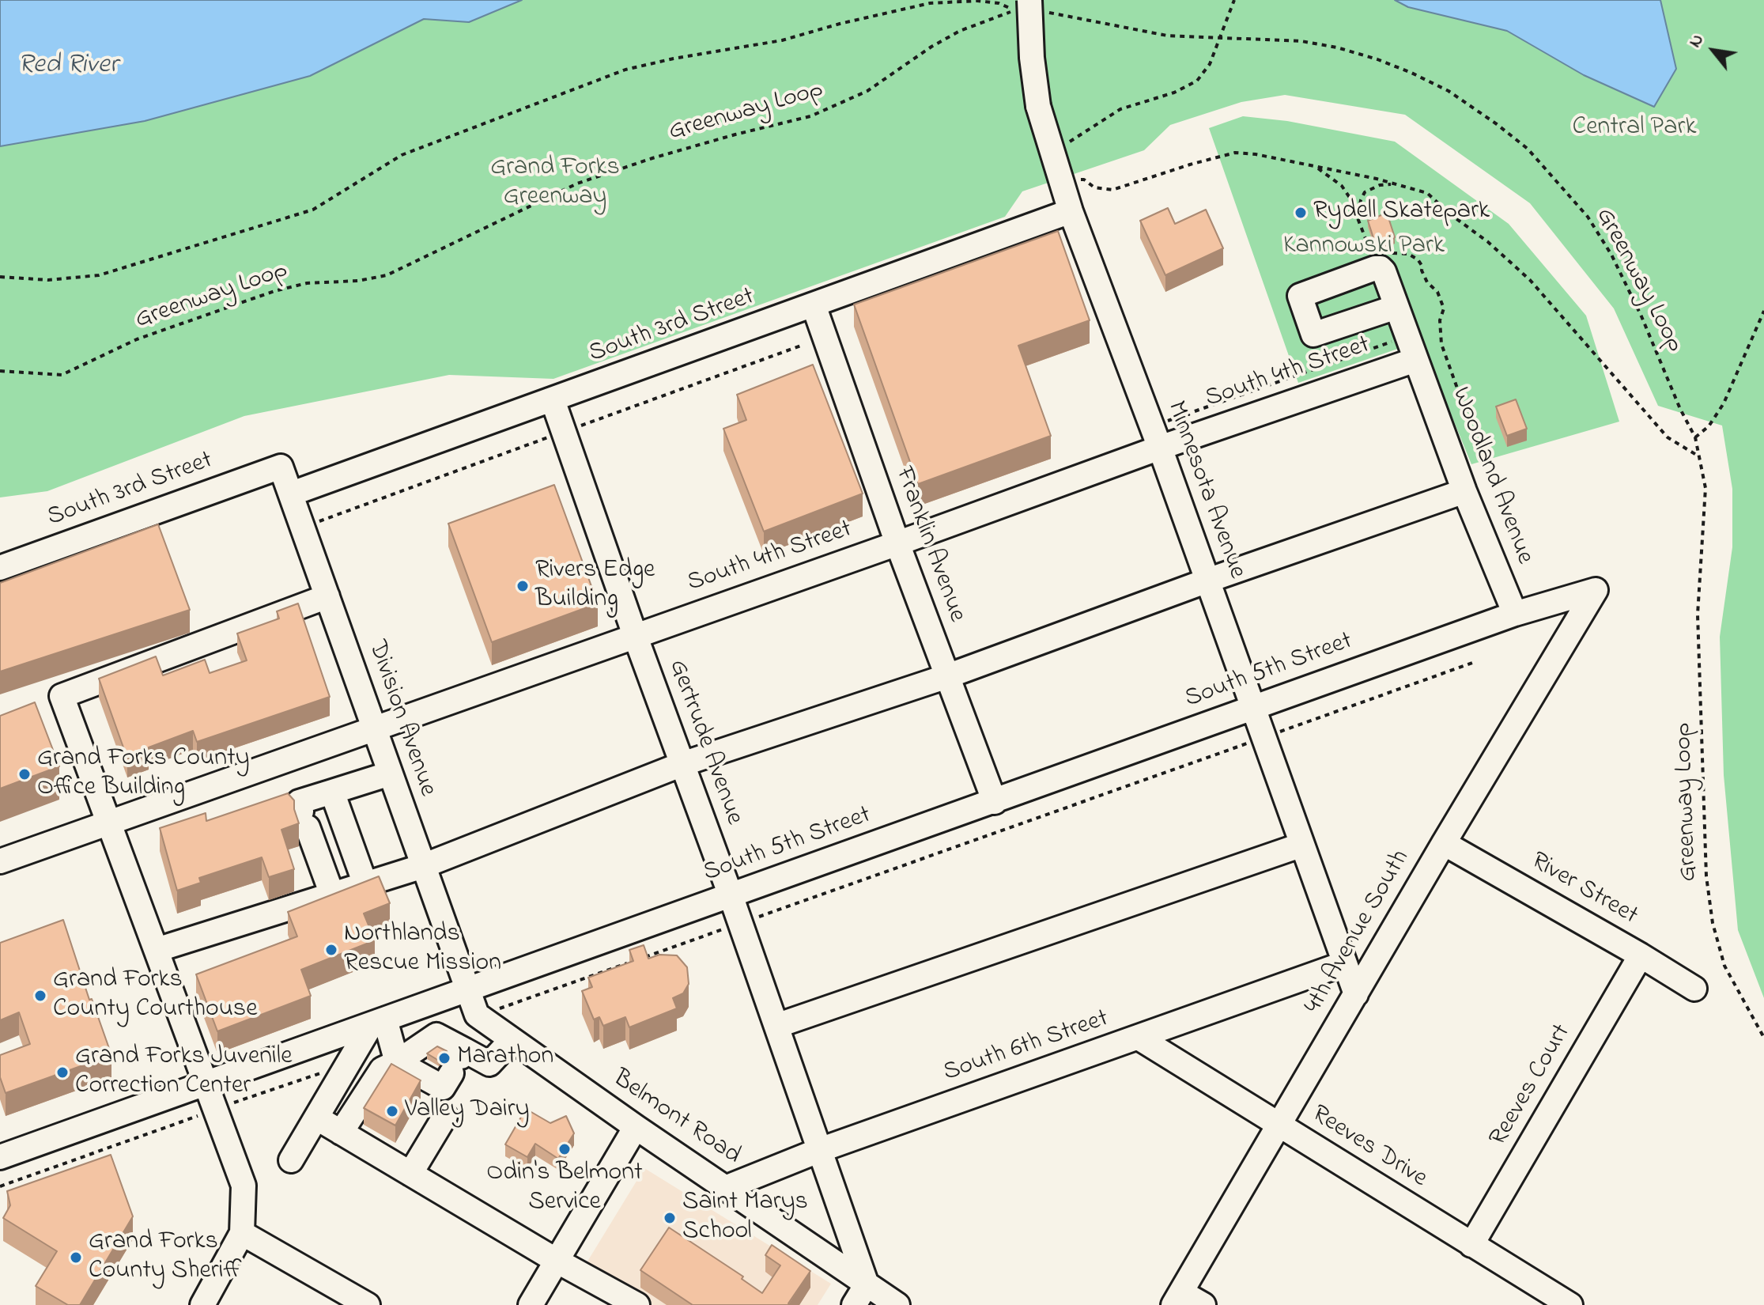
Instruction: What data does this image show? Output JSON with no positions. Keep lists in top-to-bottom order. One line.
{"streets":{"street":["South 3rd Street","South 4th Street","Woodland Avenue","Minnesota Avenue","Franklin Avenue","South 5th Street","Division Avenue","Gertrude Avenue","River Street","4th Avenue South","South 6th Street","Reeves Court","Belmont Road","Reeves Drive"],"path":["Greenway Loop"]},"crossings":[["Greenway Loop","Minnesota Avenue"],["South 3rd Street","Minnesota Avenue"],["South 3rd Street","Franklin Avenue"],["South 3rd Street","Division Avenue"],["South 3rd Street","Gertrude Avenue"],["South 4th Street","Woodland Avenue"],["South 4th Street","Minnesota Avenue"],["South 4th Street","Franklin Avenue"],["South 4th Street","Division Avenue"],["South 4th Street","Gertrude Avenue"],["Woodland Avenue","South 5th Street"],["Minnesota Avenue","South 5th Street"],["Minnesota Avenue","4th Avenue South"],["Minnesota Avenue","South 6th Street"],["Franklin Avenue","South 5th Street"],["South 5th Street","Division Avenue"],["South 5th Street","Gertrude Avenue"],["South 5th Street","4th Avenue South"],["South 5th Street","Belmont Road"],["Division Avenue","Belmont Road"],["Gertrude Avenue","South 6th Street"],["Gertrude Avenue","Belmont Road"],["River Street","4th Avenue South"],["River Street","Reeves Court"],["4th Avenue South","Reeves Drive"],["South 6th Street","Belmont Road"],["South 6th Street","Reeves Drive"],["Reeves Court","Reeves Drive"]],"water":["Red River"],"parks":["Central Park","Grand Forks Greenway","Kannowski Park"],"places":["Rydell Skatepark","Rivers Edge Building","Grand Forks County Office Building","Northlands Rescue Mission","Grand Forks County Courthouse","Marathon","Grand Forks Juvenile Correction Center","Valley Dairy","Odin's Belmont Service","Saint Marys School","Grand Forks County Sheriff"],"north":"top left"}
